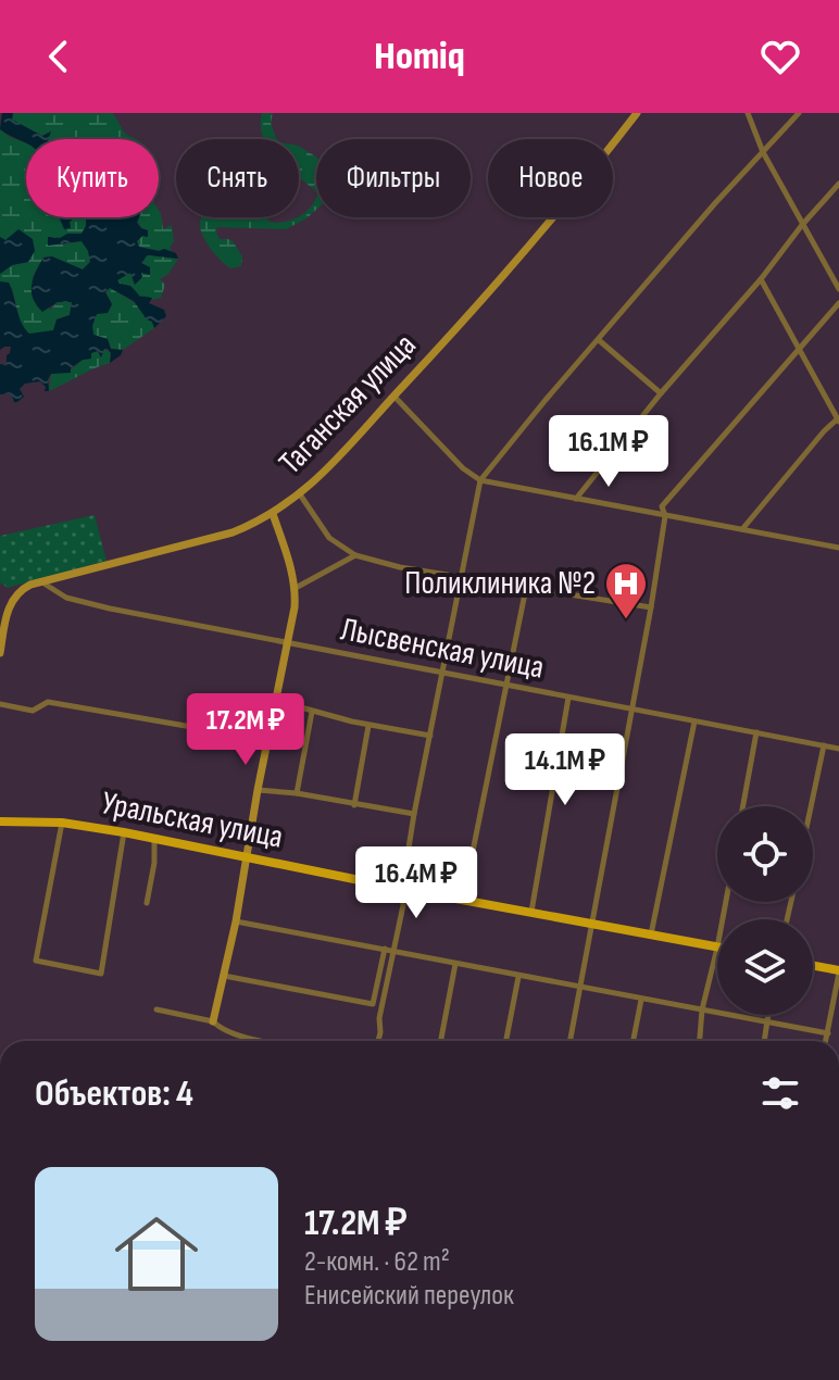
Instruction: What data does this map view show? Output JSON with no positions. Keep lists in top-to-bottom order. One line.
{"streets":{"main road":["Таганская улица","Уральская улица"],"street":["Лысвенская улица"]},"crossings":[["Таганская улица","Лысвенская улица"]],"places":{"hospital":["Поликлиника №2"]},"page":{"header":"Homiq","chip":["Купить","Снять","Фильтры","Новое"],"price":["16.1M ₽","17.2M ₽","14.1M ₽","16.4M ₽"],"heading":"Объектов: 4","list":[{"name":"17.2M ₽","note":"2-комн. · 62 m² · Енисейский переулок"}]}}
